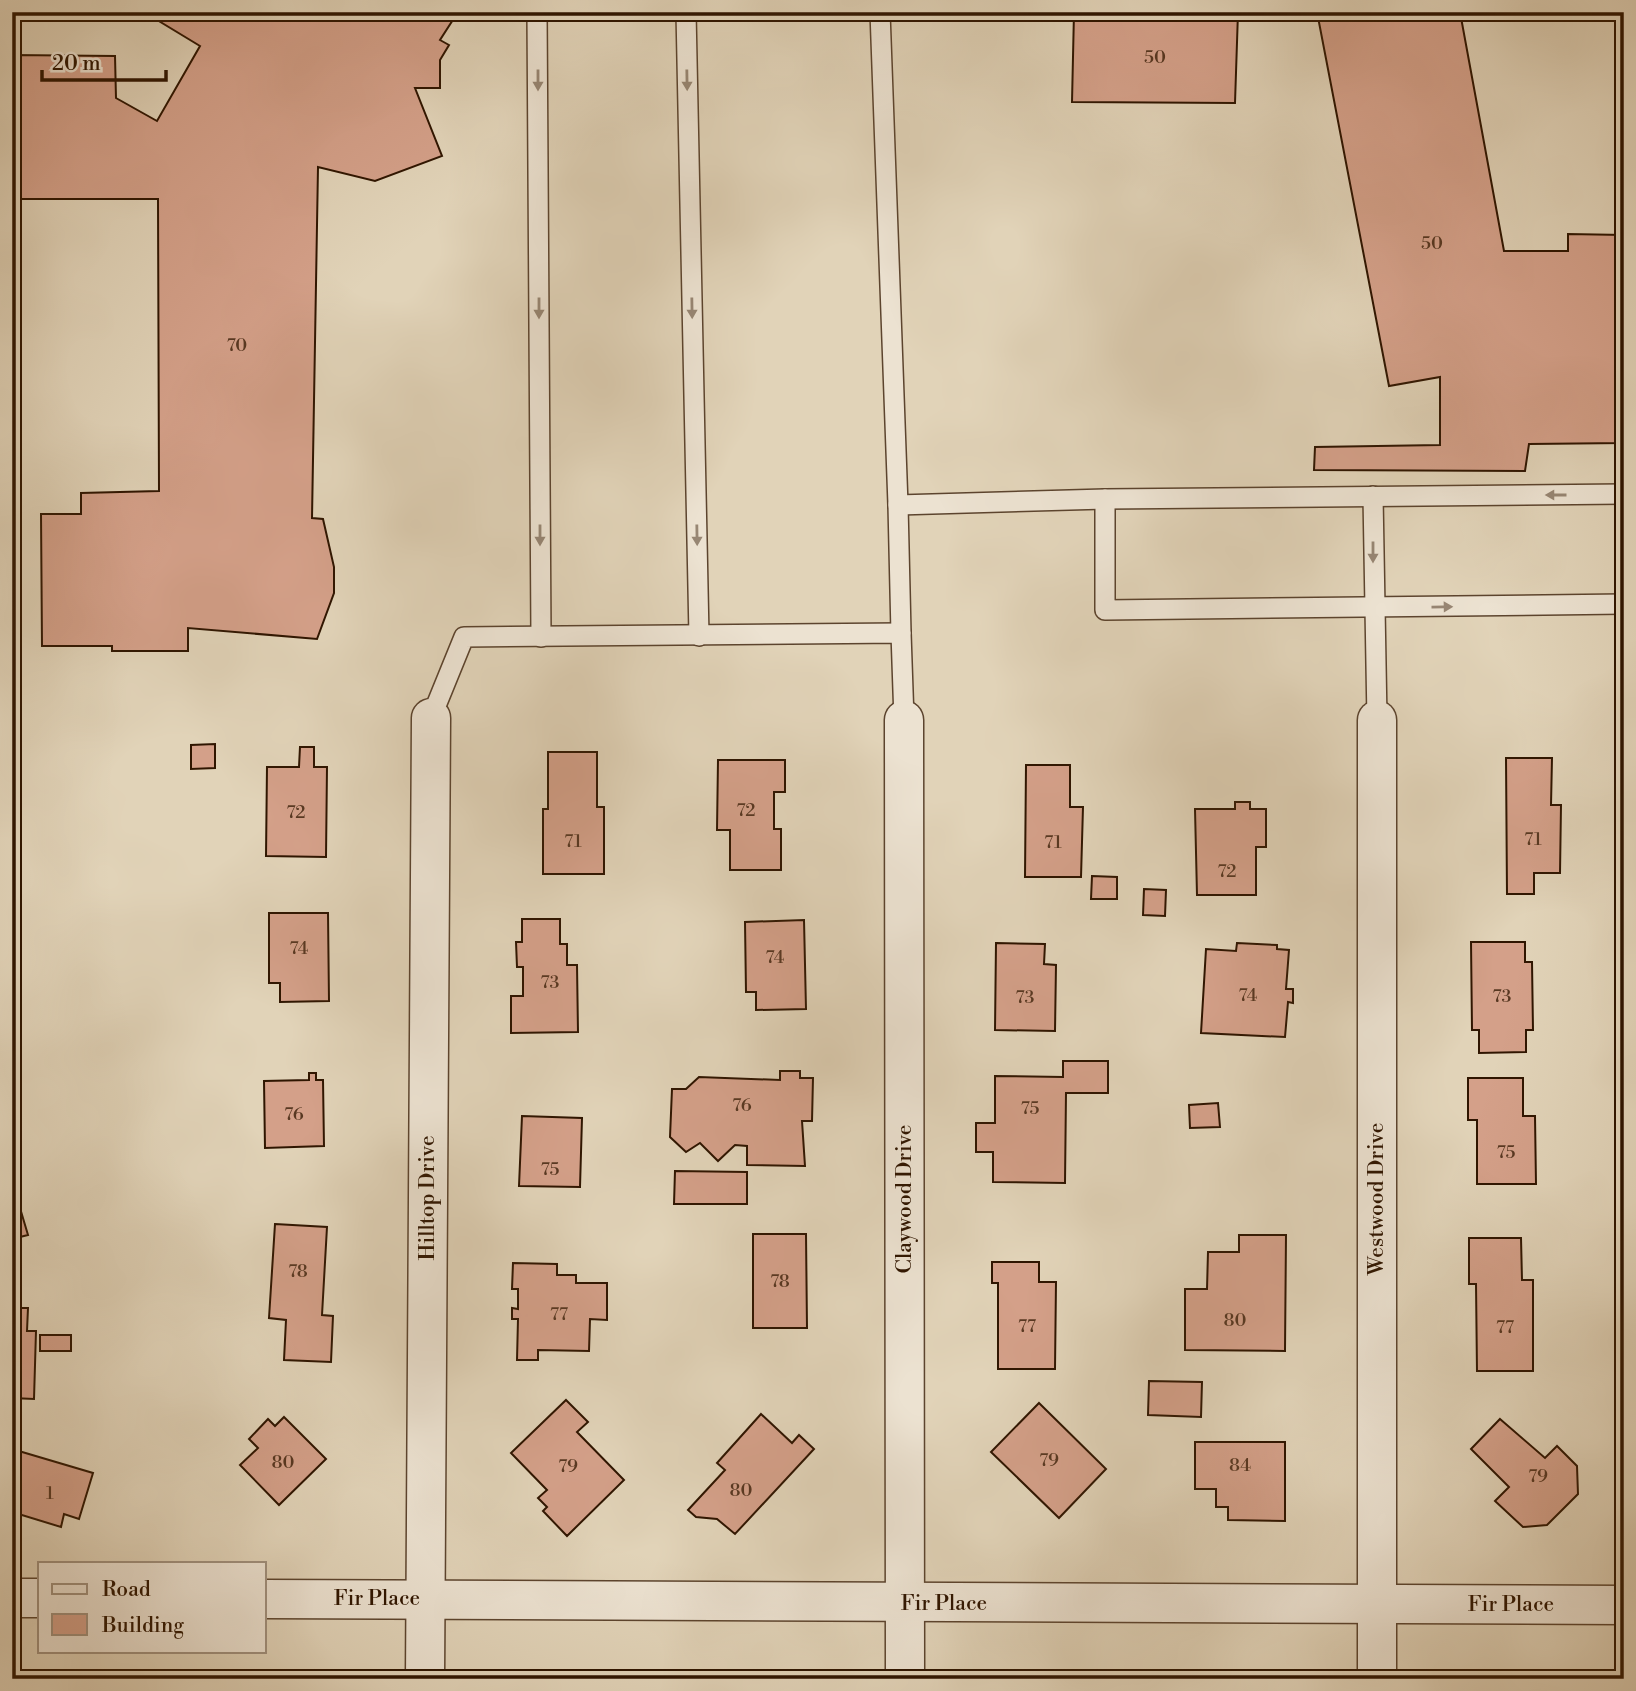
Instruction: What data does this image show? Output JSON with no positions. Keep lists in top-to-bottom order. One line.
{"streets":{"street":["Hilltop Drive","Claywood Drive","Westwood Drive","Fir Place"]},"crossings":[["Hilltop Drive","Fir Place"],["Claywood Drive","Fir Place"],["Westwood Drive","Fir Place"]],"house_numbers":["50","50","70","72","72","71","71","71","72","74","74","73","74","73","73","76","75","76","75","75","78","78","77","80","77","77","79","80","84","79","79","80","1"],"legend":["Road","Building"],"scale_bar":"20 m"}
